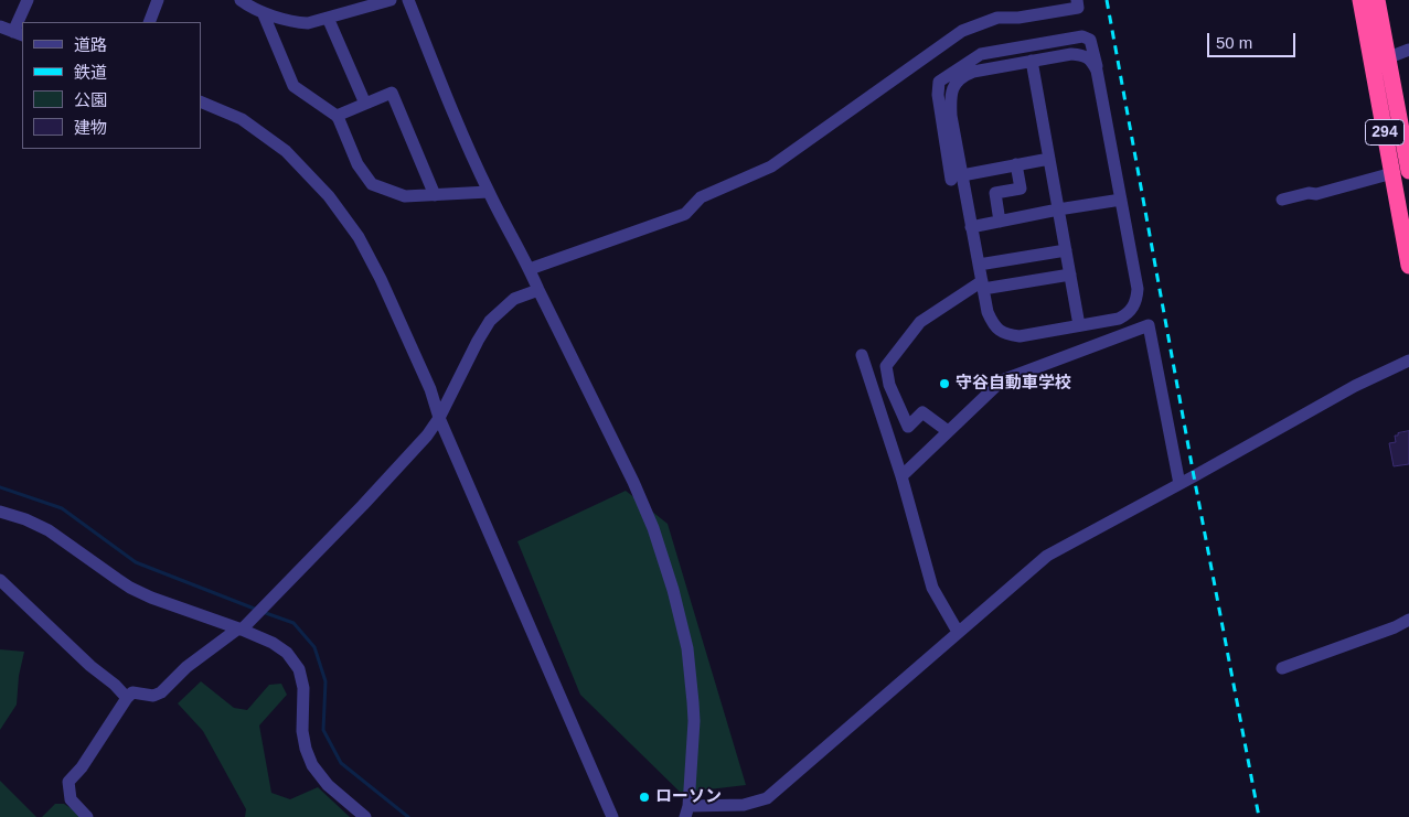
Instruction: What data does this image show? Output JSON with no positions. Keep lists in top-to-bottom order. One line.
{"streets":{"highway":["294"]},"places":["守谷自動車学校","ローソン"],"legend":["道路","鉄道","公園","建物"],"scale_bar":"50 m"}
